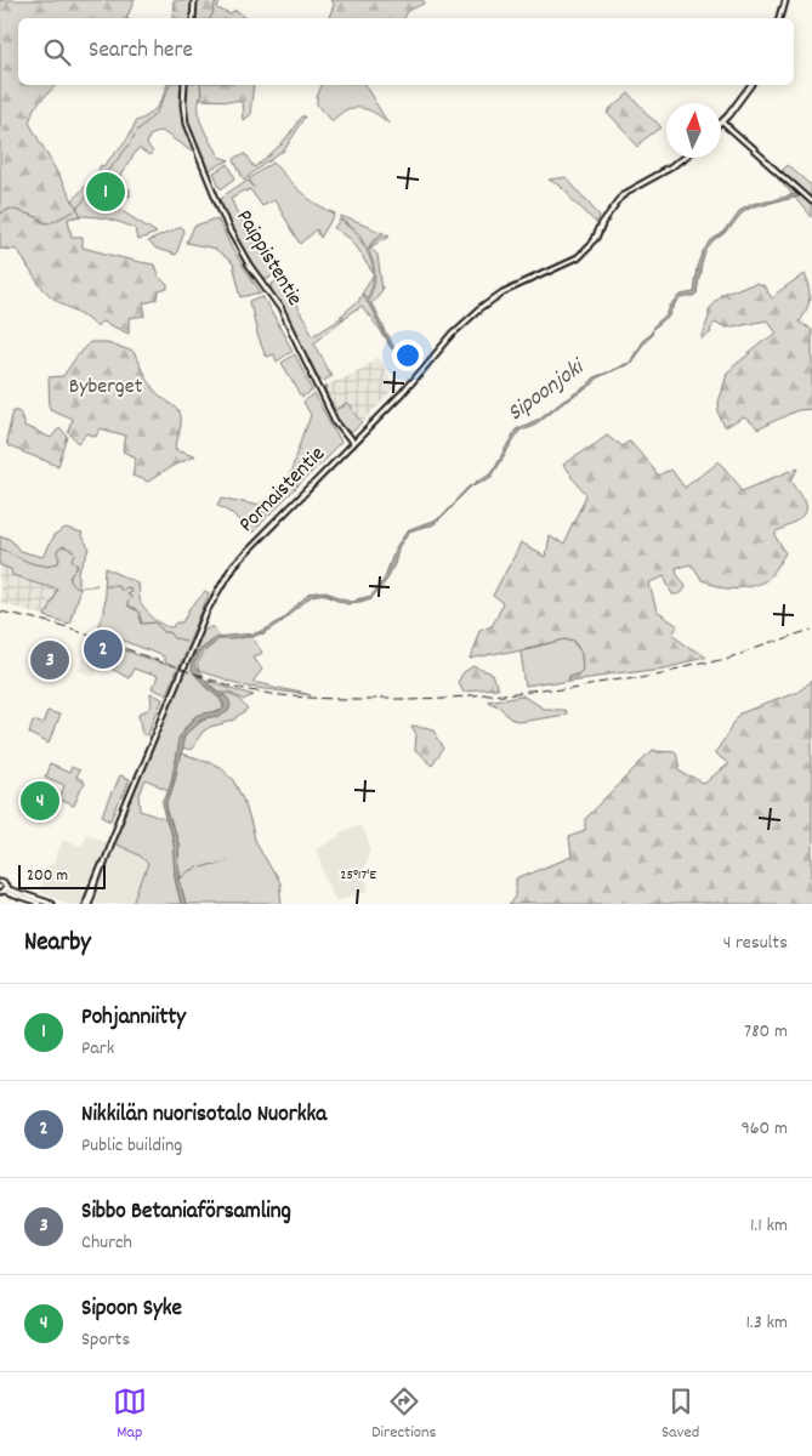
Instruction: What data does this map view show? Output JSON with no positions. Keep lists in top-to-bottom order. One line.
{"streets":{"street":["Paippistentie","Pornaistentie"]},"crossings":[["Paippistentie","Pornaistentie"]],"water":["Sipoonjoki"],"parks":["Byberget"],"scale_bar":"200 m","north":"top","page":{"search":"Search here","pins":["1","2","3","4"],"scale":"200 m","heading":["Nearby","4 results"],"list":[{"mark":"1","name":"Pohjanniitty","note":"Park","value":"780 m"},{"mark":"2","name":"Nikkilän nuorisotalo Nuorkka","note":"Public building","value":"960 m"},{"mark":"3","name":"Sibbo Betaniaförsamling","note":"Church","value":"1.1 km"},{"mark":"4","name":"Sipoon Syke","note":"Sports","value":"1.3 km"}],"nav":["Map","Directions","Saved"]},"coordinates":["25°17'E"]}
